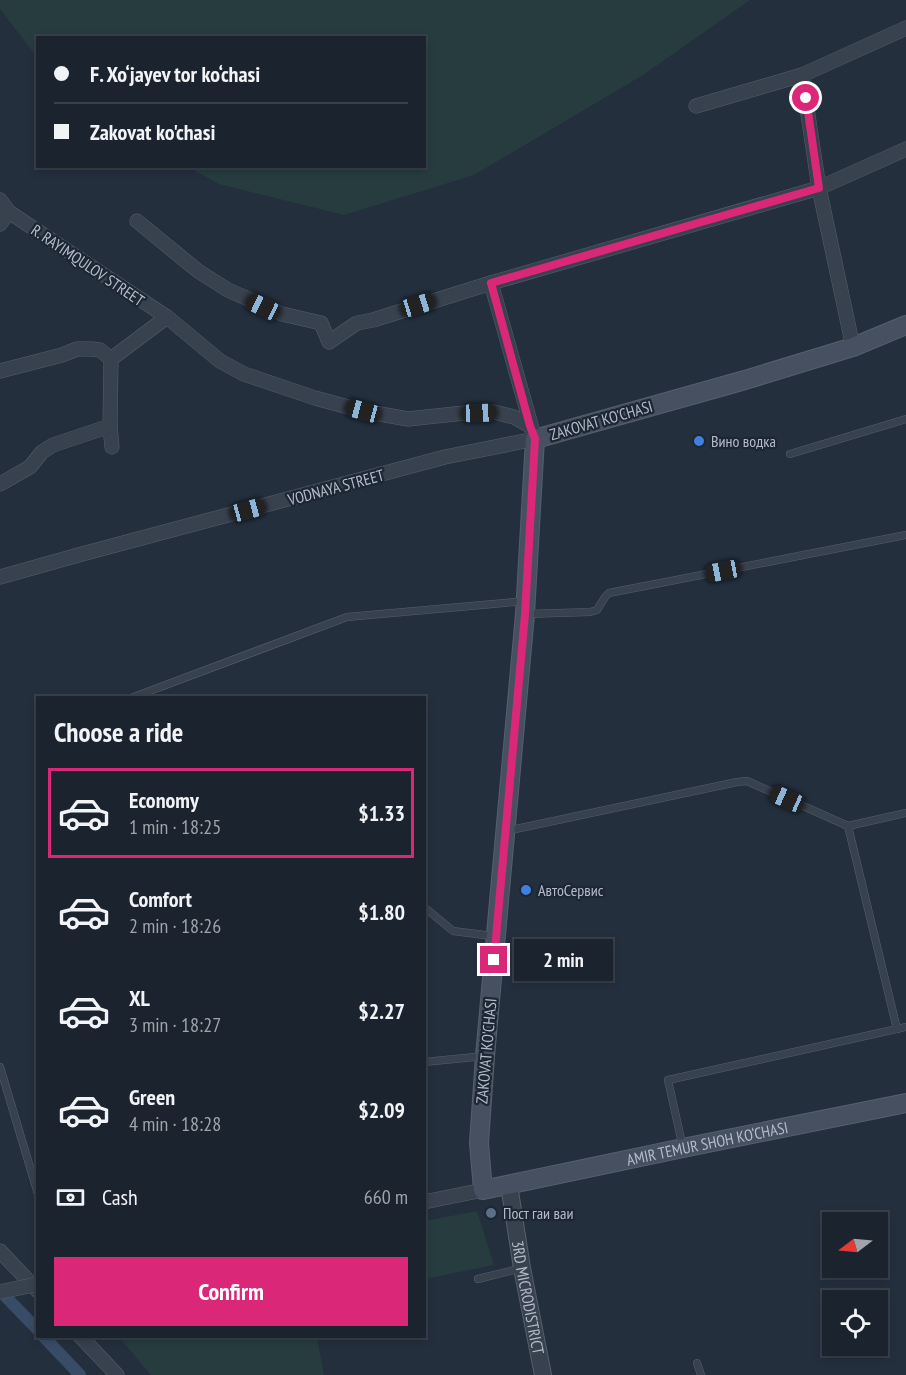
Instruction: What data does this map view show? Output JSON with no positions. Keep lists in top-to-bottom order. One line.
{"streets":{"main road":["ZAKOVAT KO'CHASI","AMIR TEMUR SHOH KO‘CHASI"],"street":["R. RAYIMQULOV STREET","VODNAYA STREET","3RD MICRODISTRICT"]},"crossings":[["R. RAYIMQULOV STREET","ZAKOVAT KO'CHASI"],["R. RAYIMQULOV STREET","VODNAYA STREET"],["ZAKOVAT KO'CHASI","VODNAYA STREET"],["ZAKOVAT KO'CHASI","AMIR TEMUR SHOH KO‘CHASI"],["AMIR TEMUR SHOH KO‘CHASI","3RD MICRODISTRICT"]],"places":["Вино водка","АвтоСервис","Пост гаи ваи"],"north":"left","page":{"banner":["F. Xo‘jayev tor ko‘chasi","Zakovat ko'chasi"],"heading":"Choose a ride","list":[{"name":"Economy","note":"1 min · 18:25","value":"$1.33"},{"name":"Comfort","note":"2 min · 18:26","value":"$1.80"},{"name":"XL","note":"3 min · 18:27","value":"$2.27"},{"name":"Green","note":"4 min · 18:28","value":"$2.09"}],"bubble":"2 min","pay":["Cash","660 m"],"buttons":"Confirm"}}
